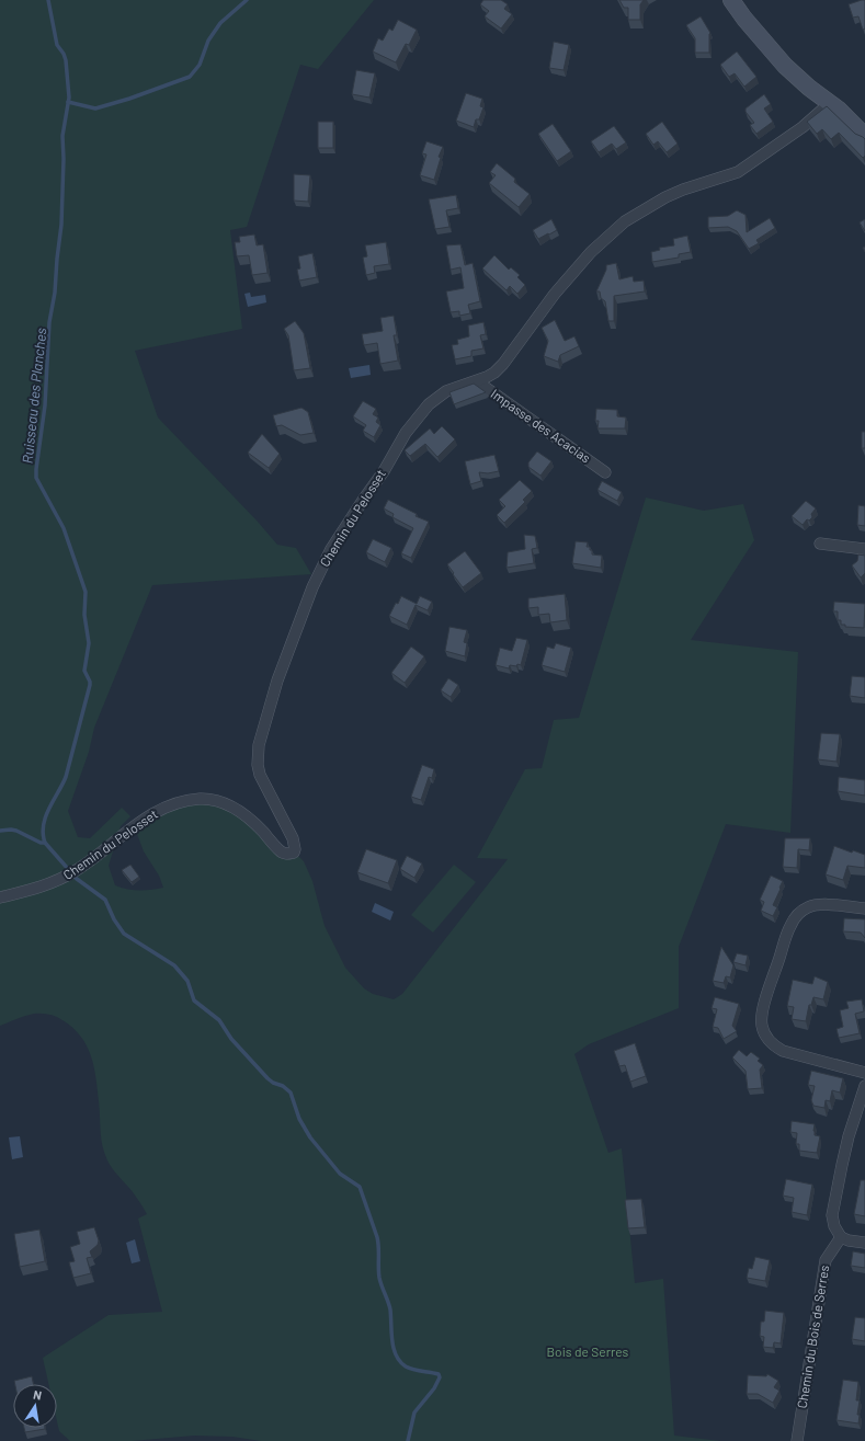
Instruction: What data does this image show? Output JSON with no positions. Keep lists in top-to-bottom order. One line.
{"streets":{"street":["Impasse des Acacias","Chemin du Pelosset","Chemin du Bois de Serres"]},"crossings":[["Impasse des Acacias","Chemin du Pelosset"]],"water":["Ruisseau des Planches"],"parks":["Bois de Serres"],"north":"top"}
